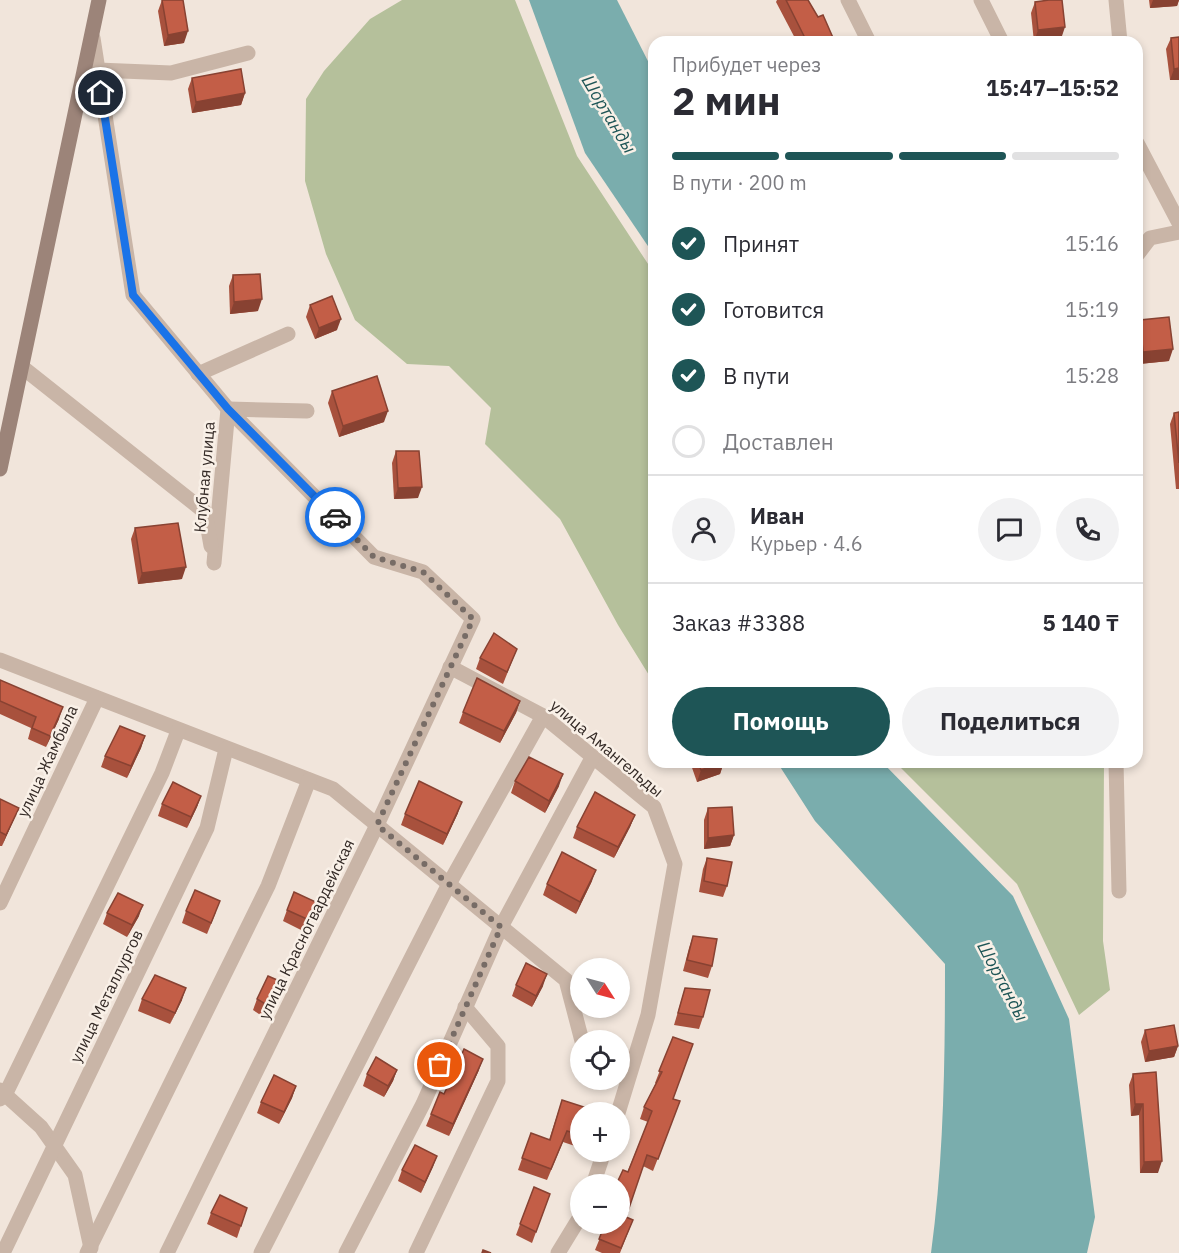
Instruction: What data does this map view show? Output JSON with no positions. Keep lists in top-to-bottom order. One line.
{"streets":{"street":["Клубная улица","улица Амангельды","улица Жамбыла","улица Красногвардейская","улица Металлургов"]},"crossings":[["Клубная улица","улица Красногвардейская"],["улица Амангельды","улица Красногвардейская"]],"water":["Шортанды"],"north":"bottom right","page":{"heading":["2 мин","Прибудет через","15:47–15:52"],"panel":["Иван","Курьер · 4.6","Заказ #3388","5 140 ₸"],"bar":"В пути · 200 m","list":[["Принят","15:16"],["Готовится","15:19"],["В пути","15:28"],"Доставлен"],"buttons":["Помощь","Поделиться"],"map_buttons":["+","−"]}}
